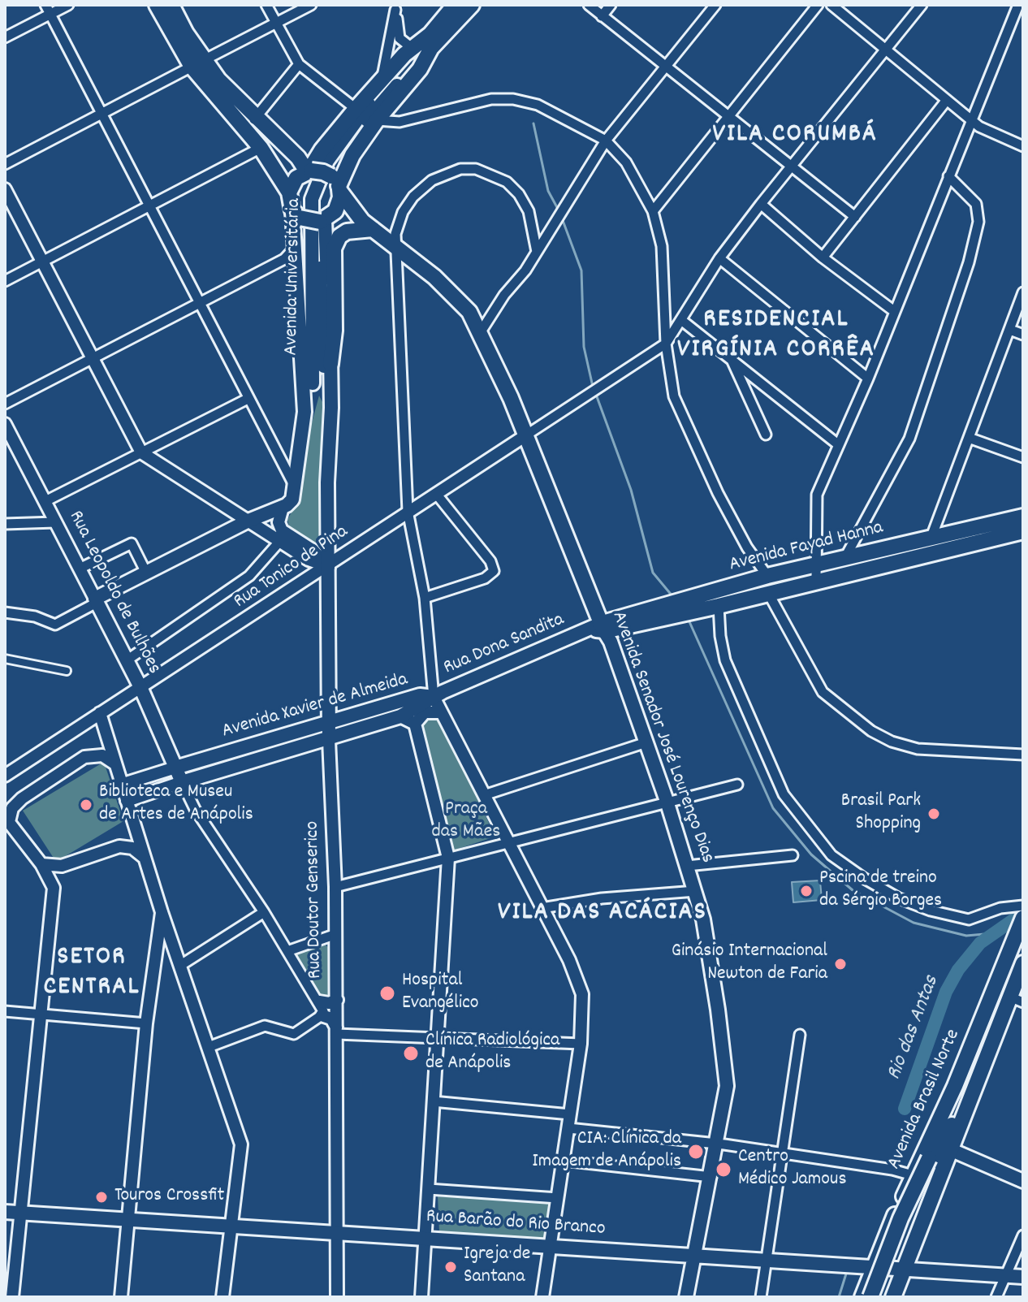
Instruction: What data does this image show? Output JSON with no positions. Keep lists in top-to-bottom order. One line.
{"streets":{"main road":["Avenida Universitária","Avenida Fayad Hanna","Rua Leopoldo de Bulhões","Rua Dona Sandita","Avenida Xavier de Almeida","Avenida Senador José Lourenço Dias","Rua Doutor Genserico","Avenida Brasil Norte","Rua Barão do Rio Branco"],"street":["Rua Tonico de Pina"]},"crossings":[["Avenida Universitária","Rua Tonico de Pina"],["Avenida Universitária","Avenida Senador José Lourenço Dias"],["Avenida Universitária","Rua Doutor Genserico"],["Avenida Fayad Hanna","Rua Dona Sandita"],["Avenida Fayad Hanna","Avenida Senador José Lourenço Dias"],["Rua Tonico de Pina","Rua Leopoldo de Bulhões"],["Rua Tonico de Pina","Avenida Senador José Lourenço Dias"],["Rua Tonico de Pina","Rua Doutor Genserico"],["Rua Leopoldo de Bulhões","Avenida Xavier de Almeida"],["Rua Dona Sandita","Avenida Xavier de Almeida"],["Rua Dona Sandita","Avenida Senador José Lourenço Dias"],["Avenida Xavier de Almeida","Rua Doutor Genserico"],["Avenida Senador José Lourenço Dias","Rua Barão do Rio Branco"],["Rua Doutor Genserico","Rua Barão do Rio Branco"],["Avenida Brasil Norte","Rua Barão do Rio Branco"]],"districts":["VILA CORUMBÁ","RESIDENCIAL VIRGÍNIA CORRÊA","VILA DAS ACÁCIAS","SETOR CENTRAL"],"water":["Rio das Antas"],"parks":["Praça das Mães"],"places":["Biblioteca e Museu de Artes de Anápolis","Brasil Park Shopping","Pscina de treino da Sérgio Borges","Ginásio Internacional Newton de Faria","Hospital Evangélico","Clínica Radiológica de Anápolis","CIA: Clínica da Imagem de Anápolis","Centro Médico Jamous","Touros Crossfit","Igreja de Santana"]}
